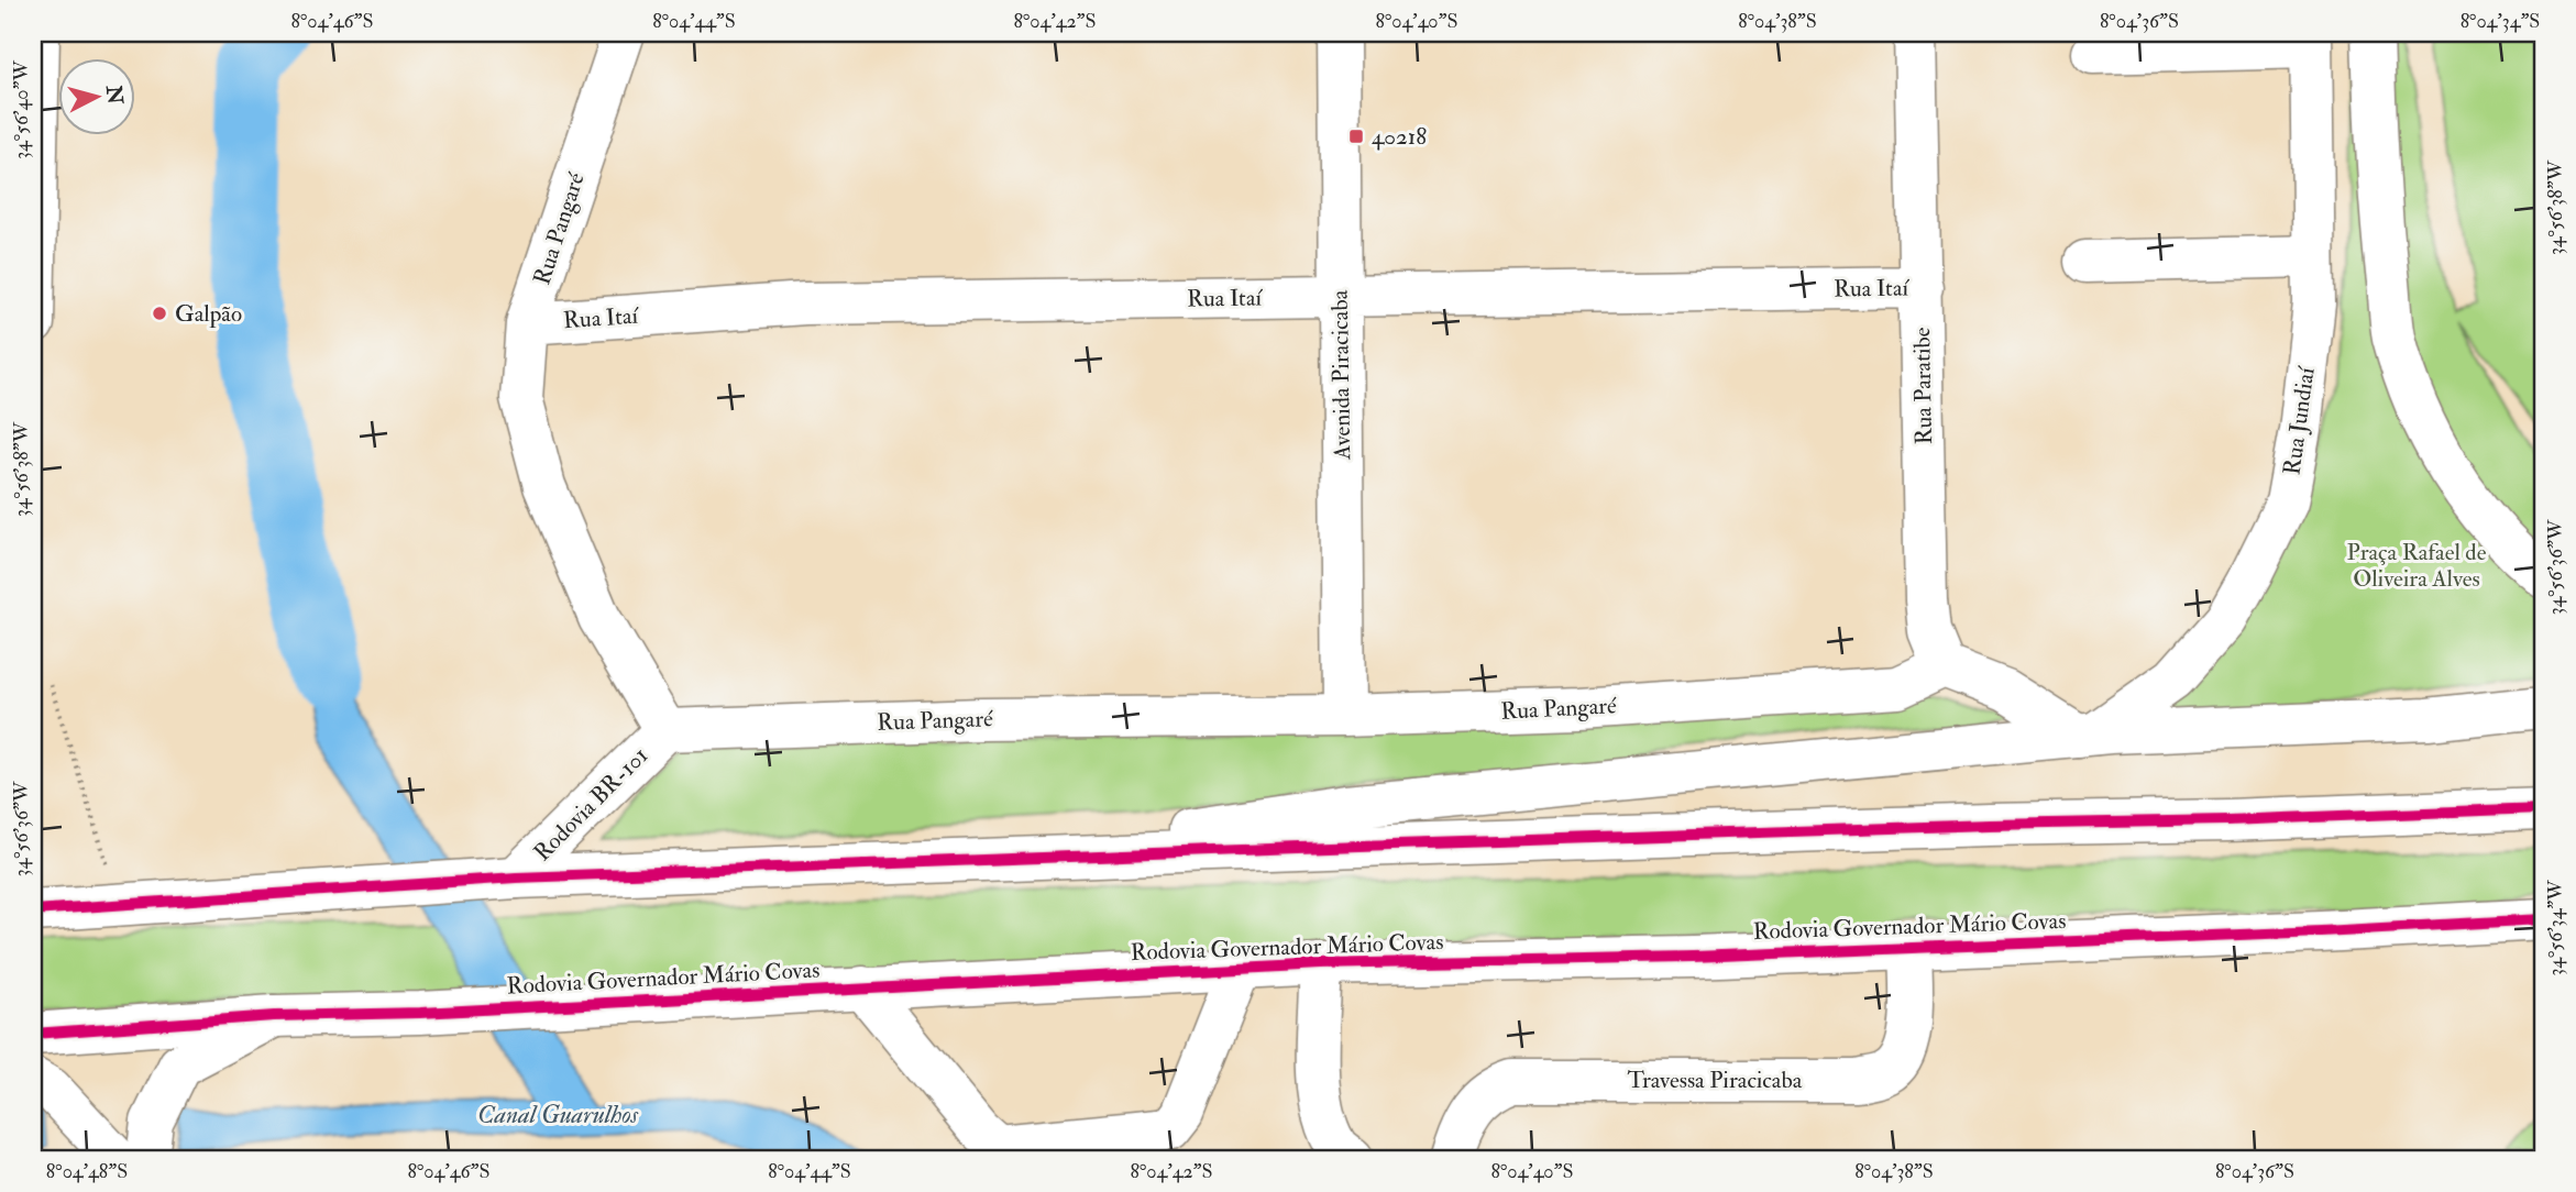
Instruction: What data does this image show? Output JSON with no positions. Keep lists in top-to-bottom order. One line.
{"streets":{"main road":["Rua Pangaré","Rua Itaí","Avenida Piracicaba","Rua Paratibe","Rua Jundiaí","Rodovia BR-101","Rodovia Governador Mário Covas","Travessa Piracicaba"]},"crossings":[["Rua Pangaré","Rua Itaí"],["Rua Pangaré","Avenida Piracicaba"],["Rua Pangaré","Rua Paratibe"],["Rua Pangaré","Rodovia BR-101"],["Rua Itaí","Avenida Piracicaba"],["Rua Itaí","Rua Paratibe"],["Rodovia Governador Mário Covas","Travessa Piracicaba"]],"water":["Canal Guarulhos"],"parks":["Praça Rafael de Oliveira Alves"],"places":{"transit":["40218"],"other":["Galpão"]},"north":"right","coordinates":["8°04'46\"S","8°04'44\"S","8°04'42\"S","8°04'40\"S","8°04'38\"S","8°04'36\"S","8°04'34\"S","34°56'40\"W","34°56'38\"W","34°56'36\"W","34°56'34\"W","8°04'48\"S"]}
